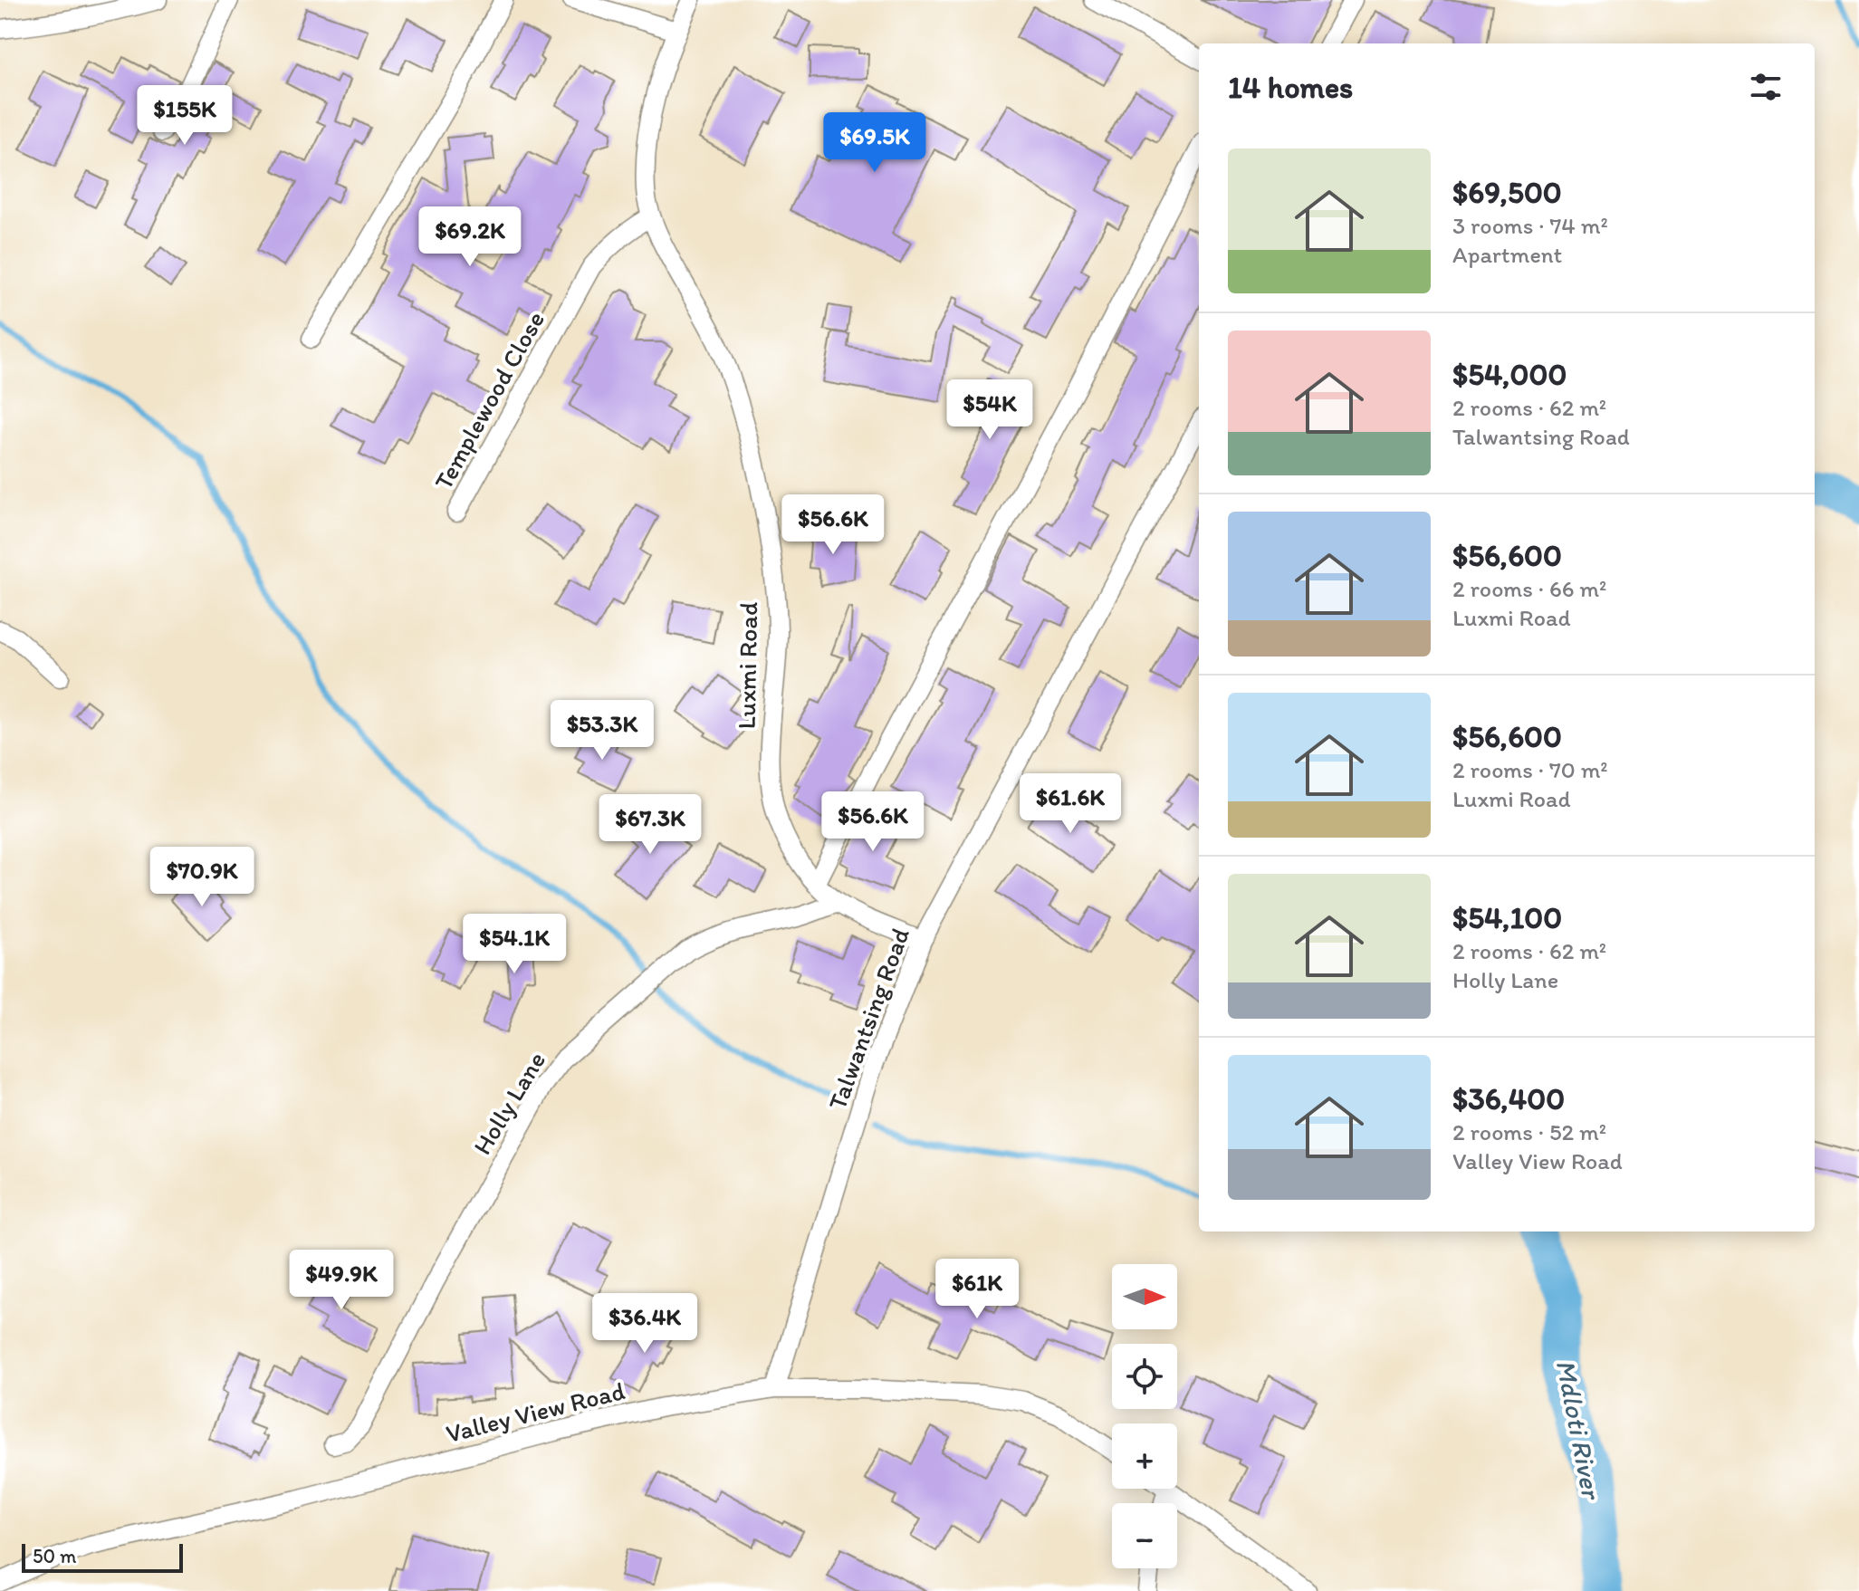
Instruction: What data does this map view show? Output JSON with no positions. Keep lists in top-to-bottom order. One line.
{"streets":{"street":["Templewood Close","Luxmi Road","Talwantsing Road","Holly Lane","Valley View Road"]},"crossings":[["Templewood Close","Luxmi Road"],["Luxmi Road","Talwantsing Road"],["Luxmi Road","Holly Lane"],["Talwantsing Road","Valley View Road"]],"water":["Mdloti River"],"scale_bar":"50 m","north":"right","page":{"heading":"14 homes","price":["$155K","$69.5K","$69.2K","$54K","$56.6K","$53.3K","$61.6K","$56.6K","$67.3K","$70.9K","$54.1K","$49.9K","$61K","$36.4K"],"list":[{"name":"$69,500","note":"3 rooms · 74 m² · Apartment"},{"name":"$54,000","note":"2 rooms · 62 m² · Talwantsing Road"},{"name":"$56,600","note":"2 rooms · 66 m² · Luxmi Road"},{"name":"$56,600","note":"2 rooms · 70 m² · Luxmi Road"},{"name":"$54,100","note":"2 rooms · 62 m² · Holly Lane"},{"name":"$36,400","note":"2 rooms · 52 m² · Valley View Road"}],"map_buttons":["+","−"],"scale":"50 m"}}
